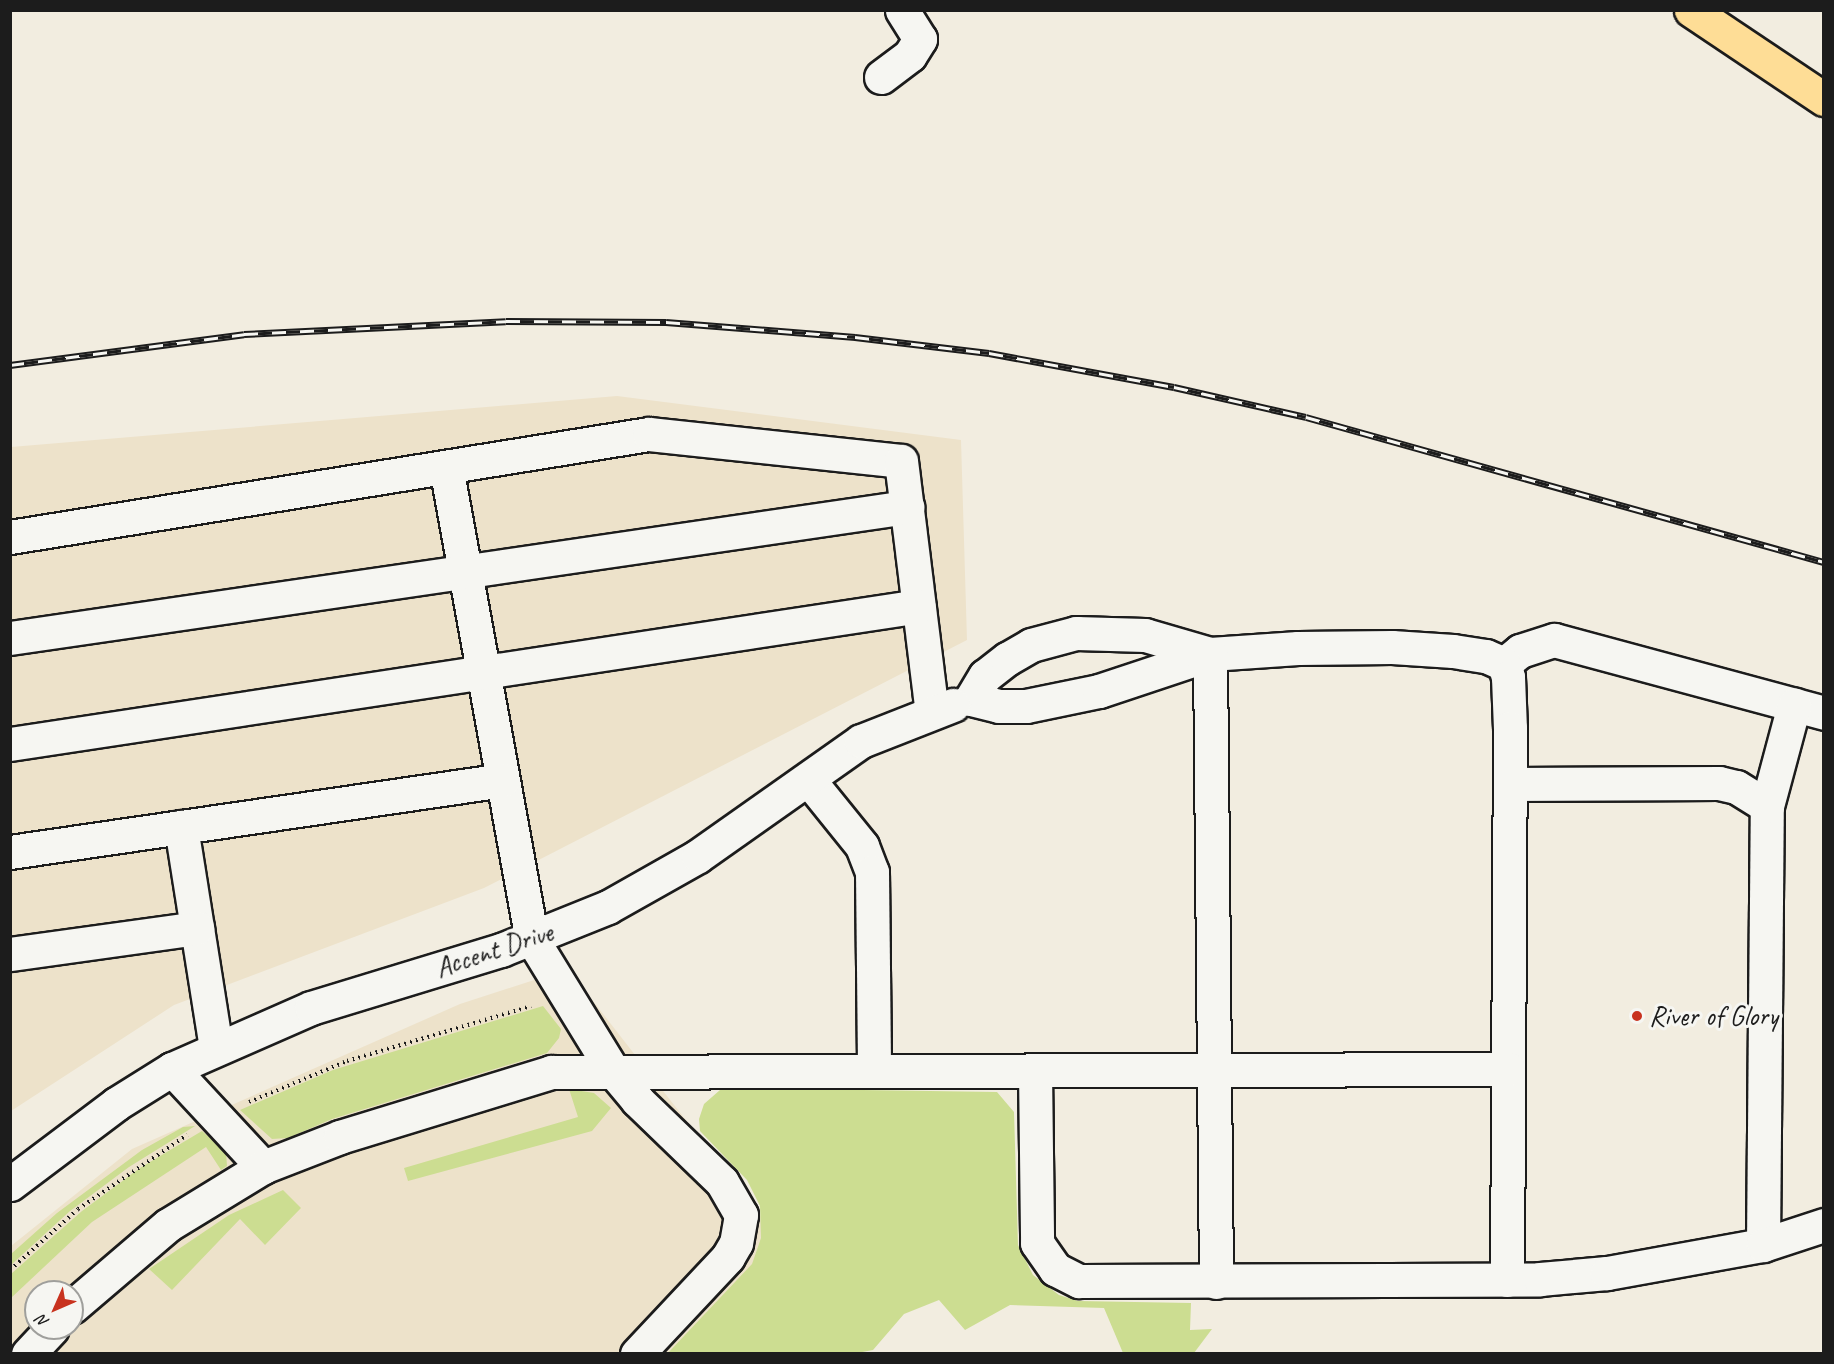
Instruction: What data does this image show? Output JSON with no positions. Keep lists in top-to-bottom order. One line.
{"streets":{"street":["Accent Drive"]},"places":["River of Glory"],"north":"bottom left"}
